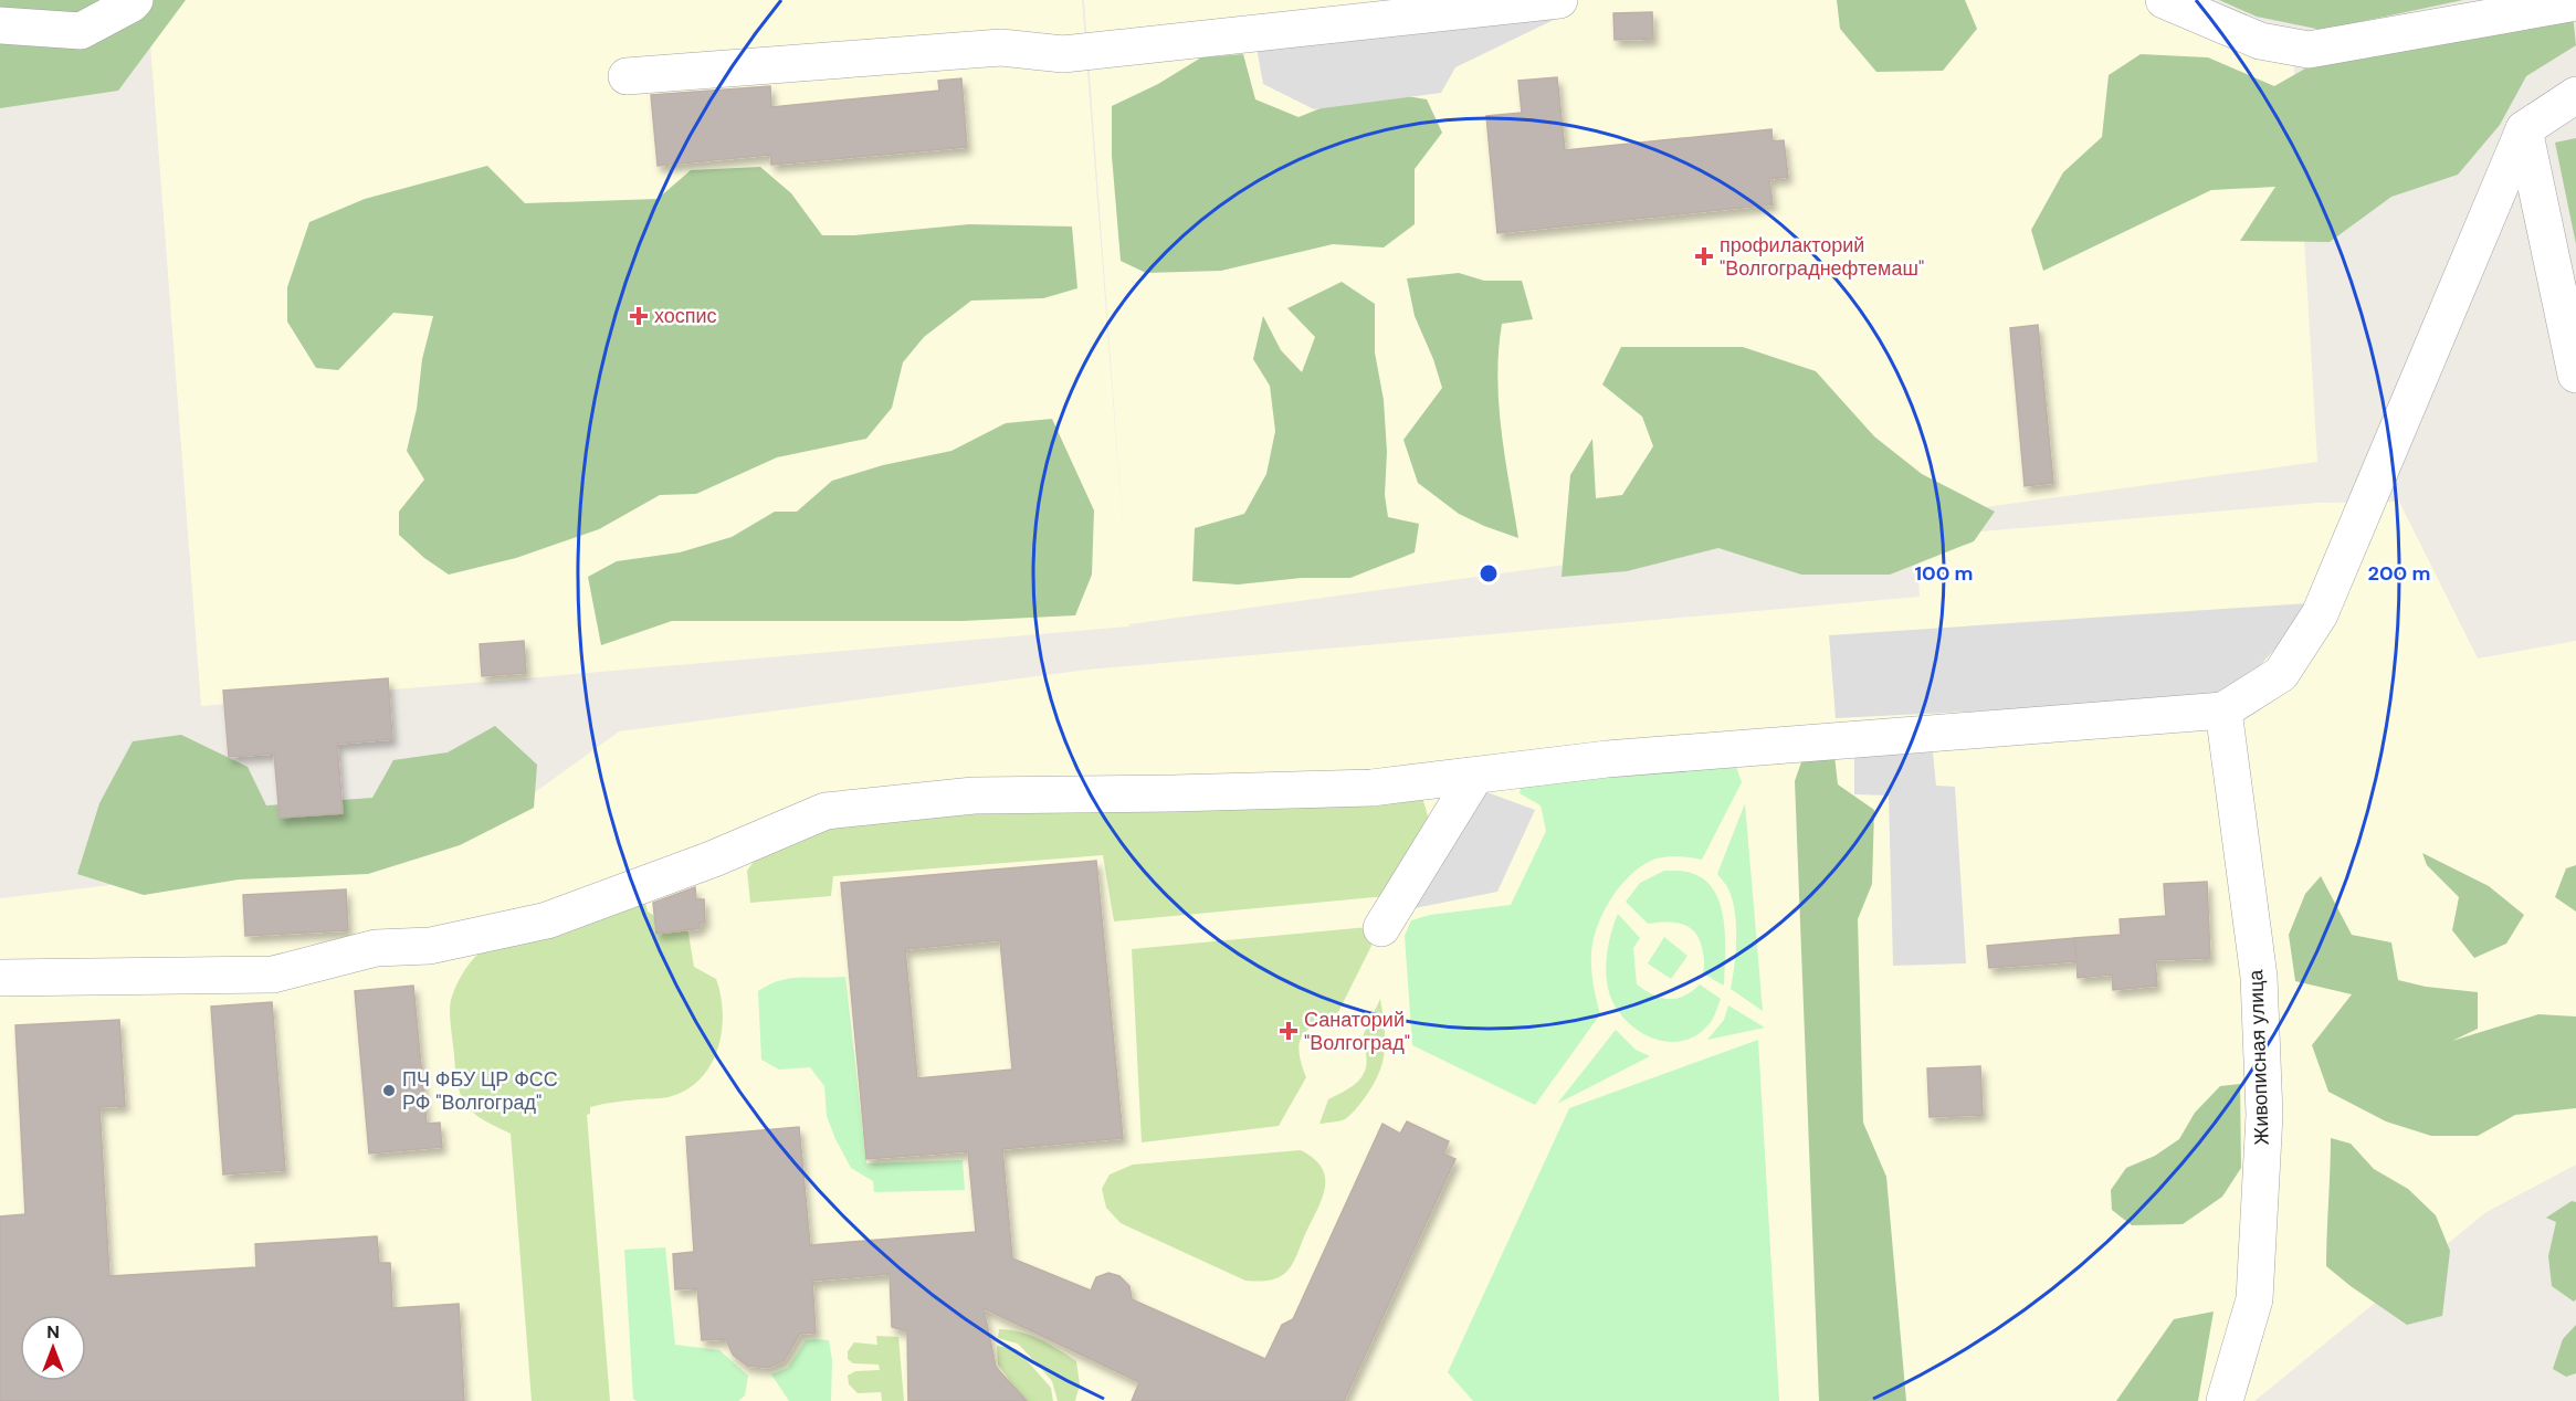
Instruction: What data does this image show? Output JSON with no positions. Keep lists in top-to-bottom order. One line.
{"streets":{"street":["Живописная улица"]},"places":{"health":["профилакторий \"Волгограднефтемаш\"","хоспис","Санаторий \"Волгоград\""],"other":["ПЧ ФБУ ЦР ФСС РФ \"Волгоград\""]},"north":"top","rings":["100 m","200 m"]}
